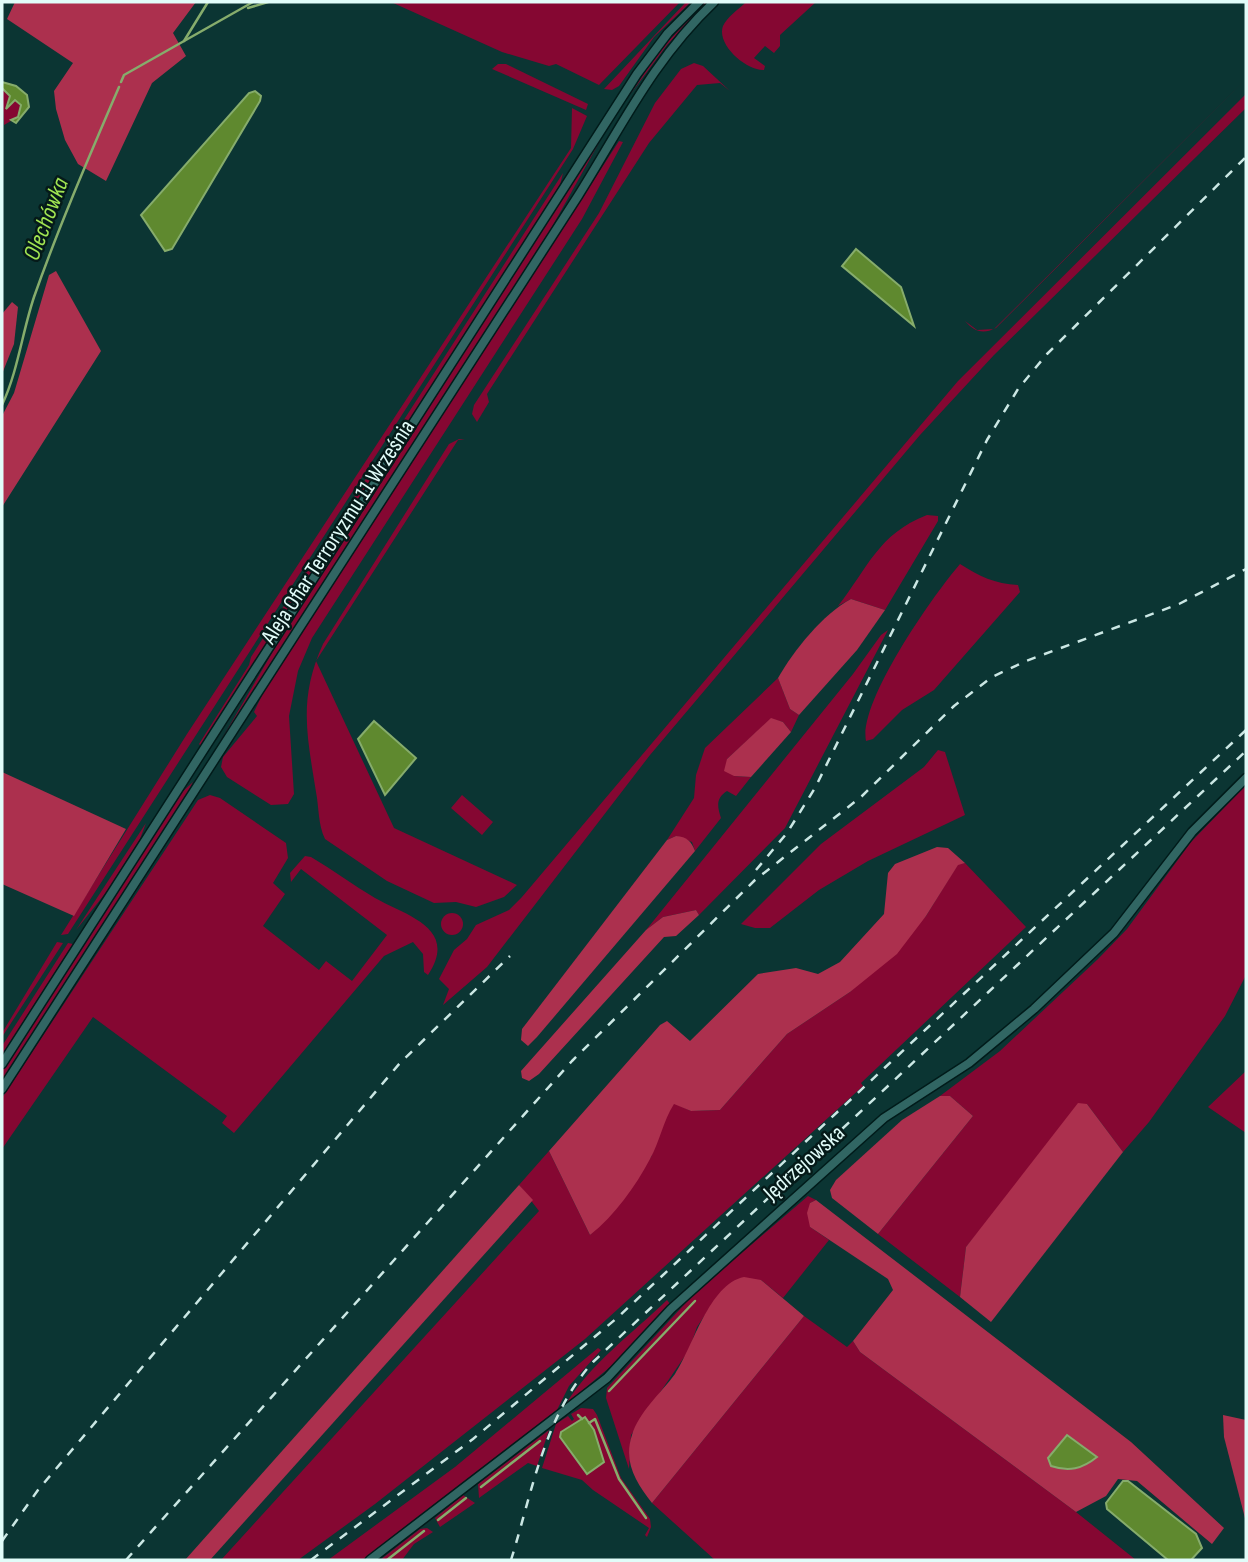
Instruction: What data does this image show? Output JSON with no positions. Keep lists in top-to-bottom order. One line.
{"streets":{"street":["Aleja Ofiar Terroryzmu 11 Września","Jędrzejowska"]},"water":["Olechówka"]}
